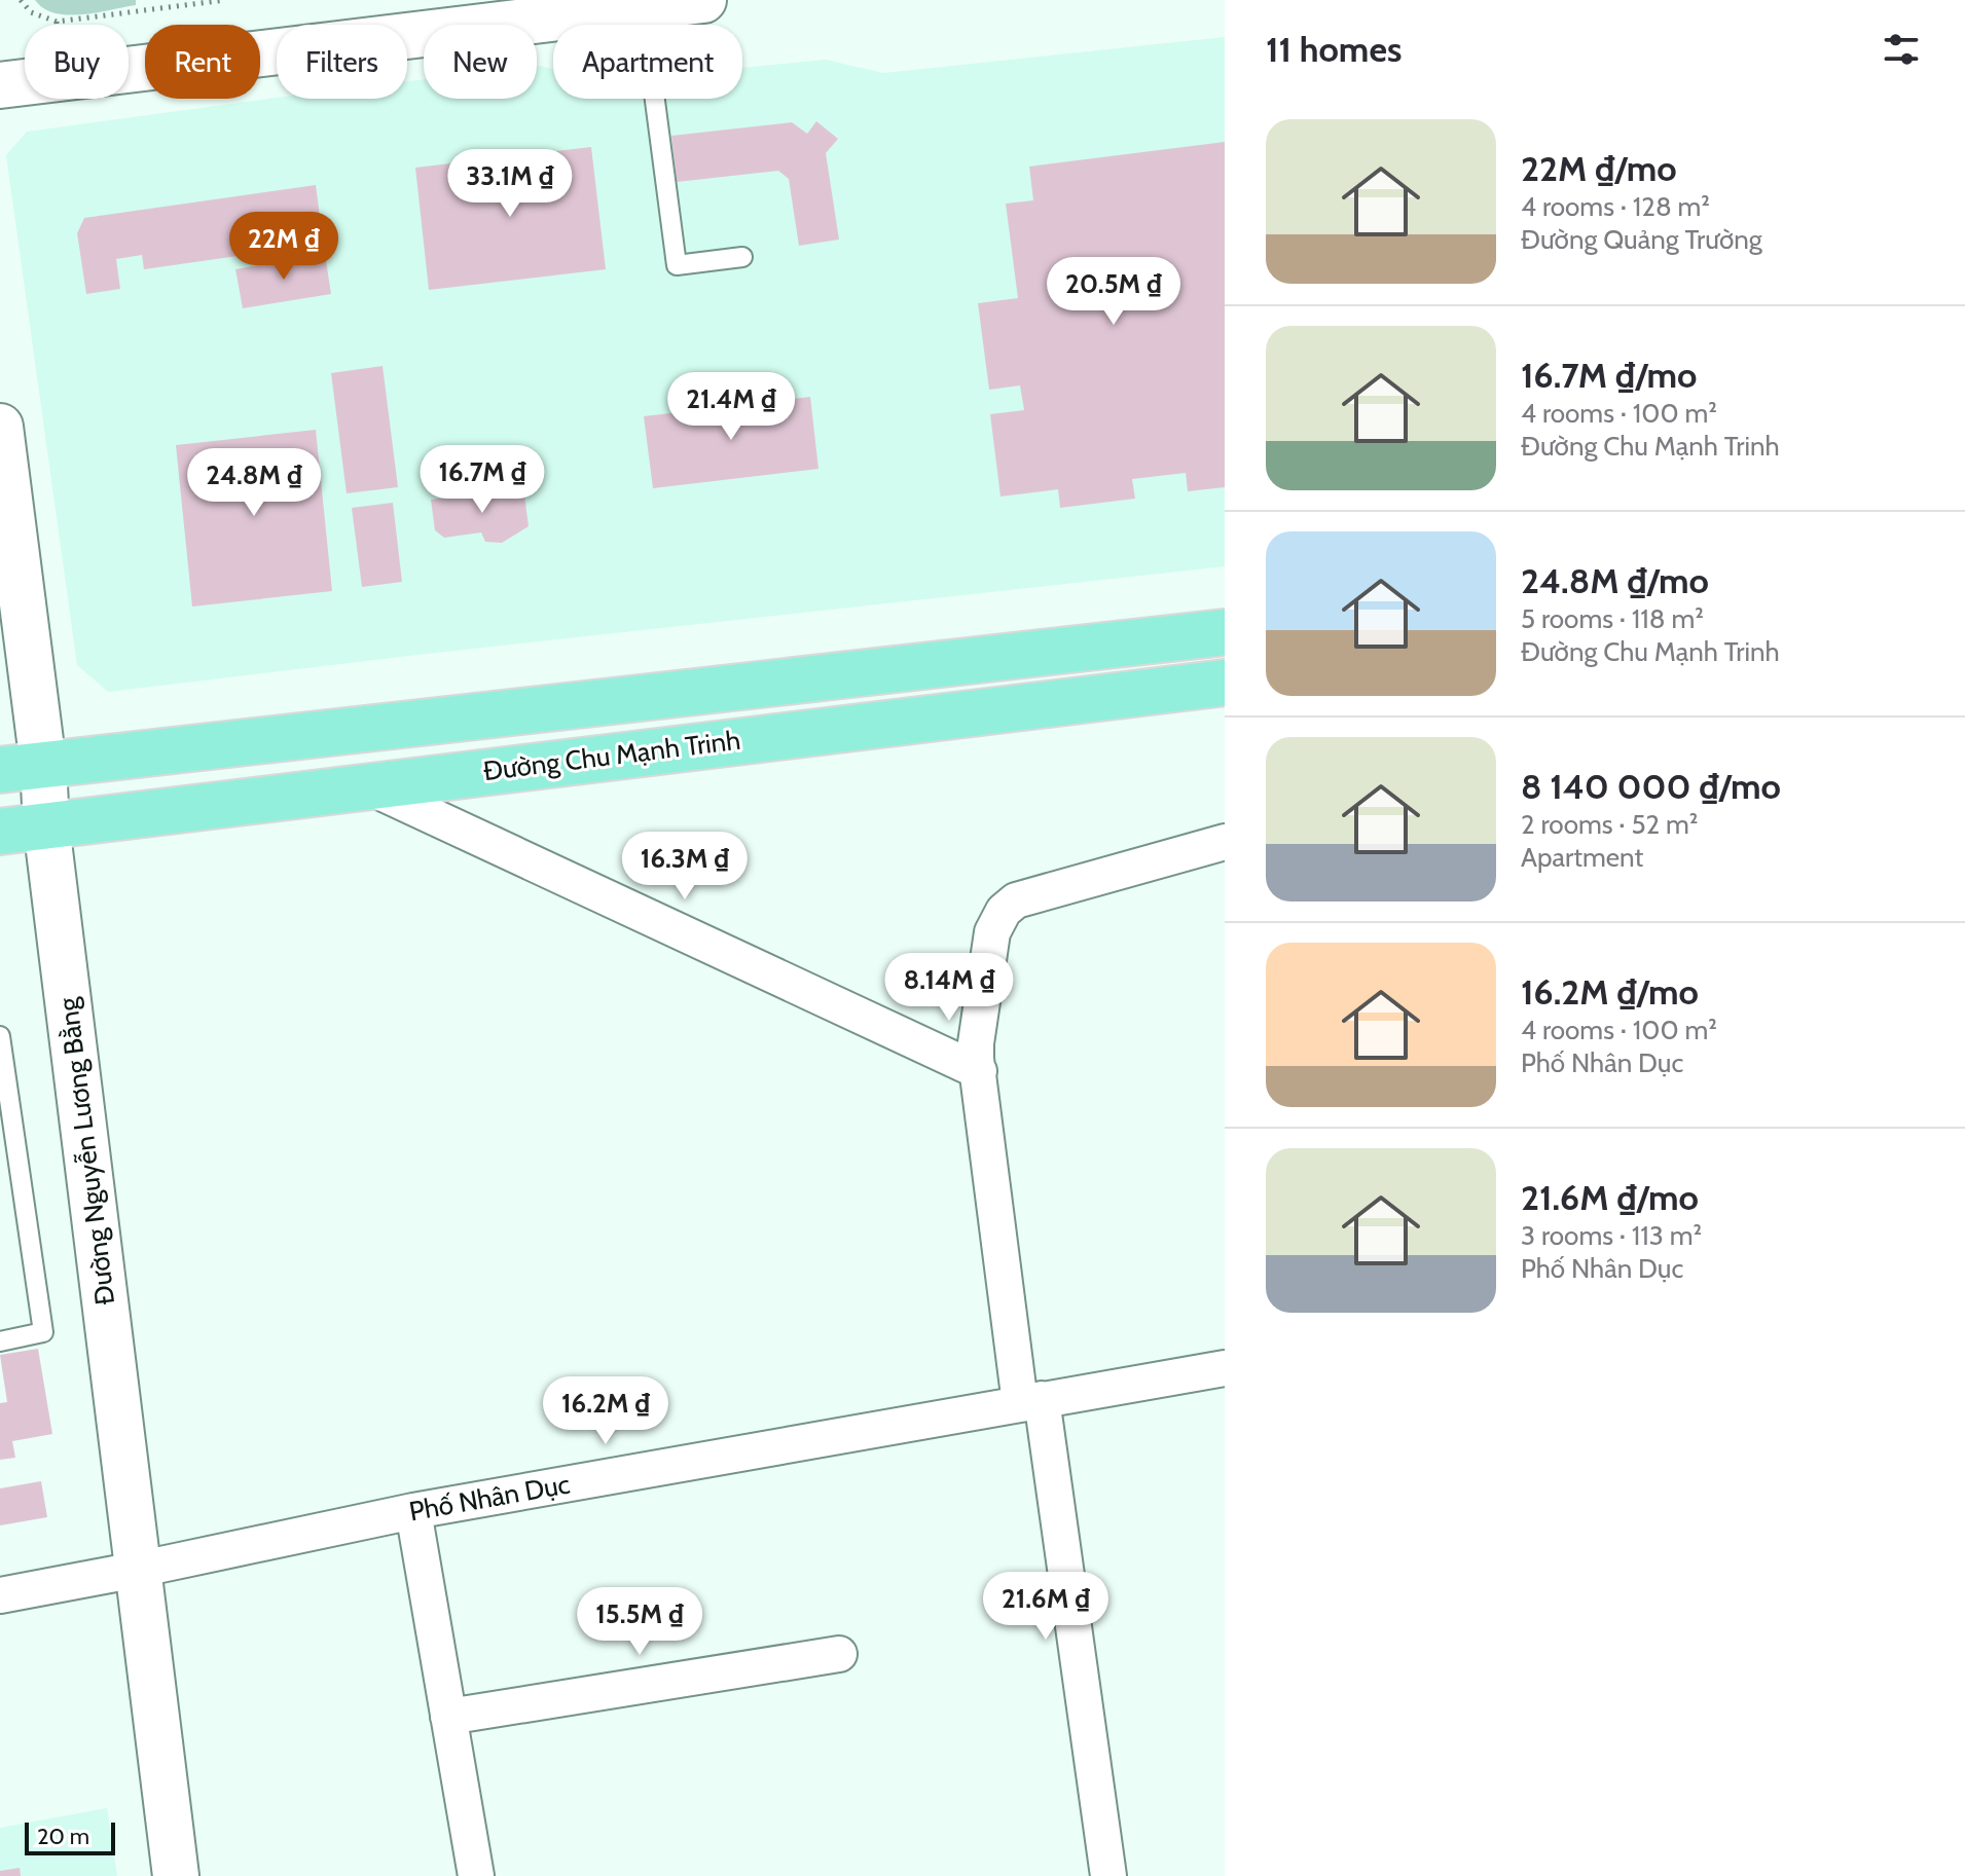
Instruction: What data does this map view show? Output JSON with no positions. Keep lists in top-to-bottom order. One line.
{"streets":{"main road":["Đường Chu Mạnh Trinh"],"street":["Đường Nguyễn Lương Bằng","Phố Nhân Dục"]},"crossings":[["Đường Chu Mạnh Trinh","Đường Nguyễn Lương Bằng"],["Đường Nguyễn Lương Bằng","Phố Nhân Dục"]],"scale_bar":"20 m","page":{"heading":"11 homes","chip":["Buy","Rent","Filters","New","Apartment"],"list":[{"name":"22M ₫/mo","note":"4 rooms · 128 m² · Đường Quảng Trường"},{"name":"16.7M ₫/mo","note":"4 rooms · 100 m² · Đường Chu Mạnh Trinh"},{"name":"24.8M ₫/mo","note":"5 rooms · 118 m² · Đường Chu Mạnh Trinh"},{"name":"8 140 000 ₫/mo","note":"2 rooms · 52 m² · Apartment"},{"name":"16.2M ₫/mo","note":"4 rooms · 100 m² · Phố Nhân Dục"},{"name":"21.6M ₫/mo","note":"3 rooms · 113 m² · Phố Nhân Dục"}],"price":["33.1M ₫","22M ₫","20.5M ₫","21.4M ₫","16.7M ₫","24.8M ₫","16.3M ₫","8.14M ₫","16.2M ₫","21.6M ₫","15.5M ₫"],"scale":"20 m"}}
